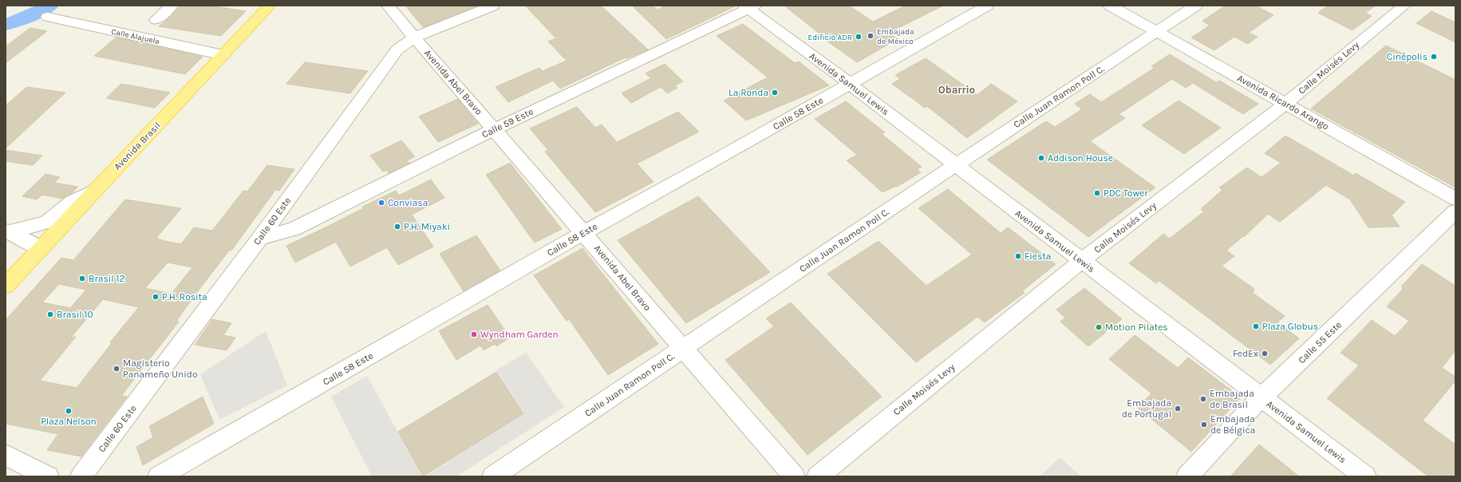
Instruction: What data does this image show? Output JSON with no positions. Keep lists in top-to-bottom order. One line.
{"streets":{"main road":["Avenida Brasil"],"street":["Calle Alajuela","Calle Moisés Levy","Avenida Abel Bravo","Avenida Samuel Lewis","Calle Juan Ramon Poll C.","Avenida Ricardo Arango","Calle 58 Este","Calle 59 Este","Calle 60 Este","Calle 55 Este"]},"crossings":[["Calle Alajuela","Avenida Brasil"],["Calle Moisés Levy","Avenida Samuel Lewis"],["Calle Moisés Levy","Avenida Ricardo Arango"],["Avenida Abel Bravo","Calle Juan Ramon Poll C."],["Avenida Abel Bravo","Calle 58 Este"],["Avenida Abel Bravo","Calle 59 Este"],["Avenida Abel Bravo","Calle 60 Este"],["Avenida Samuel Lewis","Calle Juan Ramon Poll C."],["Avenida Samuel Lewis","Calle 58 Este"],["Avenida Samuel Lewis","Calle 59 Este"],["Avenida Samuel Lewis","Calle 55 Este"],["Calle Juan Ramon Poll C.","Avenida Ricardo Arango"],["Calle 59 Este","Calle 60 Este"]],"districts":["Obarrio"],"places":["Embajada de México","Edificio ADR","Cinépolis","La Ronda","Addison House","PDC Tower","Conviasa","P.H. Miyaki","Fiesta","Brasil 12","P.H. Rosita","Brasil 10","Plaza Globus","Motion Pilates","Wyndham Garden","FedEx","Magisterio Panameño Unido","Embajada de Brasil","Embajada de Portugal","Plaza Nelson","Embajada de Bélgica"]}
